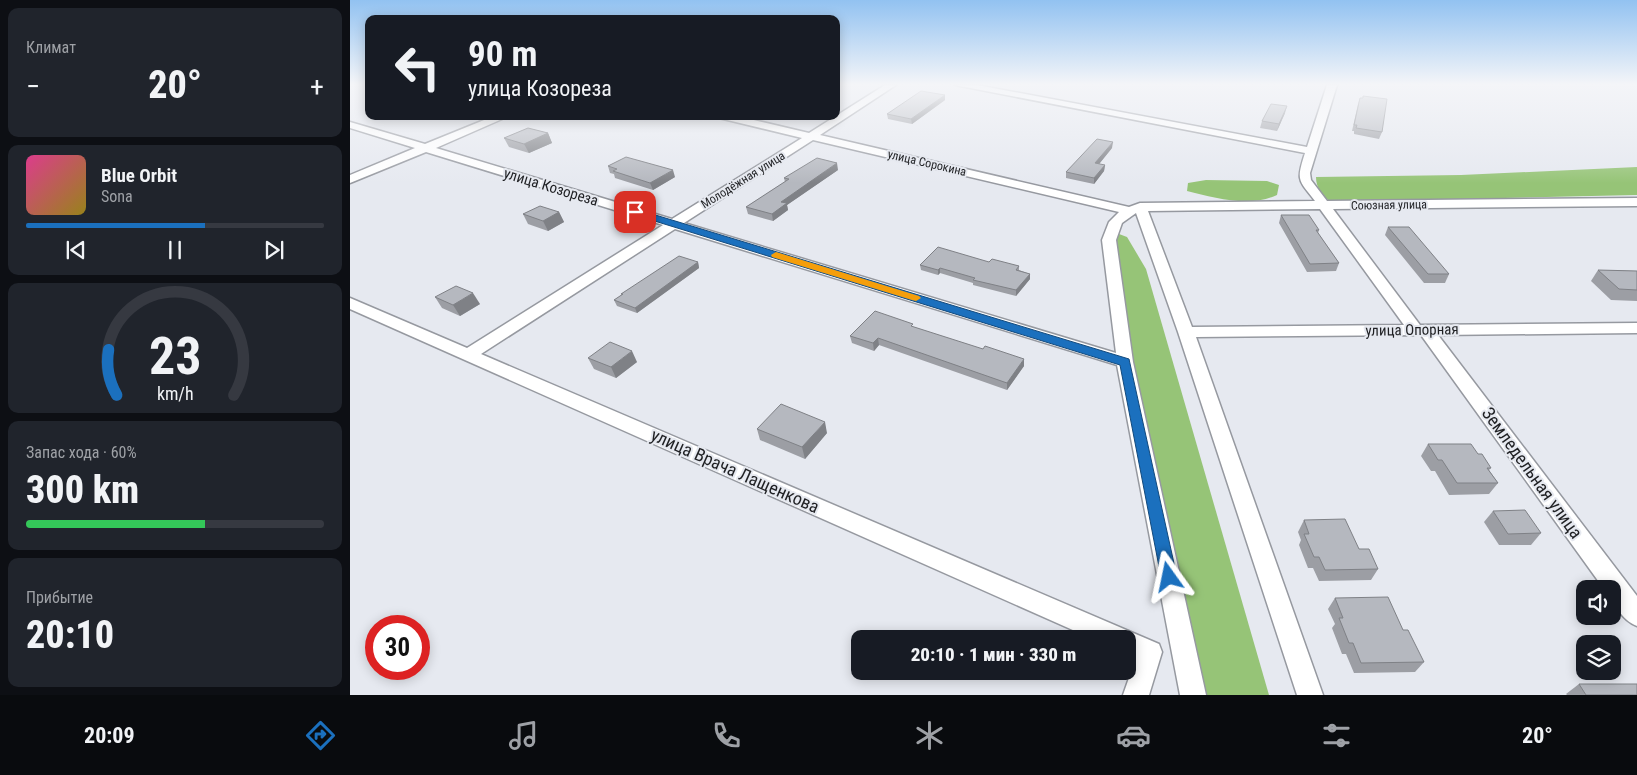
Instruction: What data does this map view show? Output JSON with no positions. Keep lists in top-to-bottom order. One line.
{"streets":{"street":["улица Сорокина","Молодёжная улица","улица Козореза","Союзная улица","улица Опорная","улица Врача Лащенкова","Земледельная улица"]},"crossings":[["улица Сорокина","Молодёжная улица"],["улица Сорокина","Союзная улица"],["Молодёжная улица","улица Козореза"],["Молодёжная улица","улица Врача Лащенкова"],["Союзная улица","Земледельная улица"],["улица Опорная","Земледельная улица"]],"page":{"tile":["Климат",["Запас хода · 60%","300 km"],["Прибытие","20:10"]],"turn":["90 m","улица Козореза"],"heat":["−","20°","+"],"song":["Blue Orbit","Sona"],"limit":"30","trip":"20:10 · 1 мин · 330 m","tabs":["20:09","20°"],"gauge":["23","km/h"]}}
